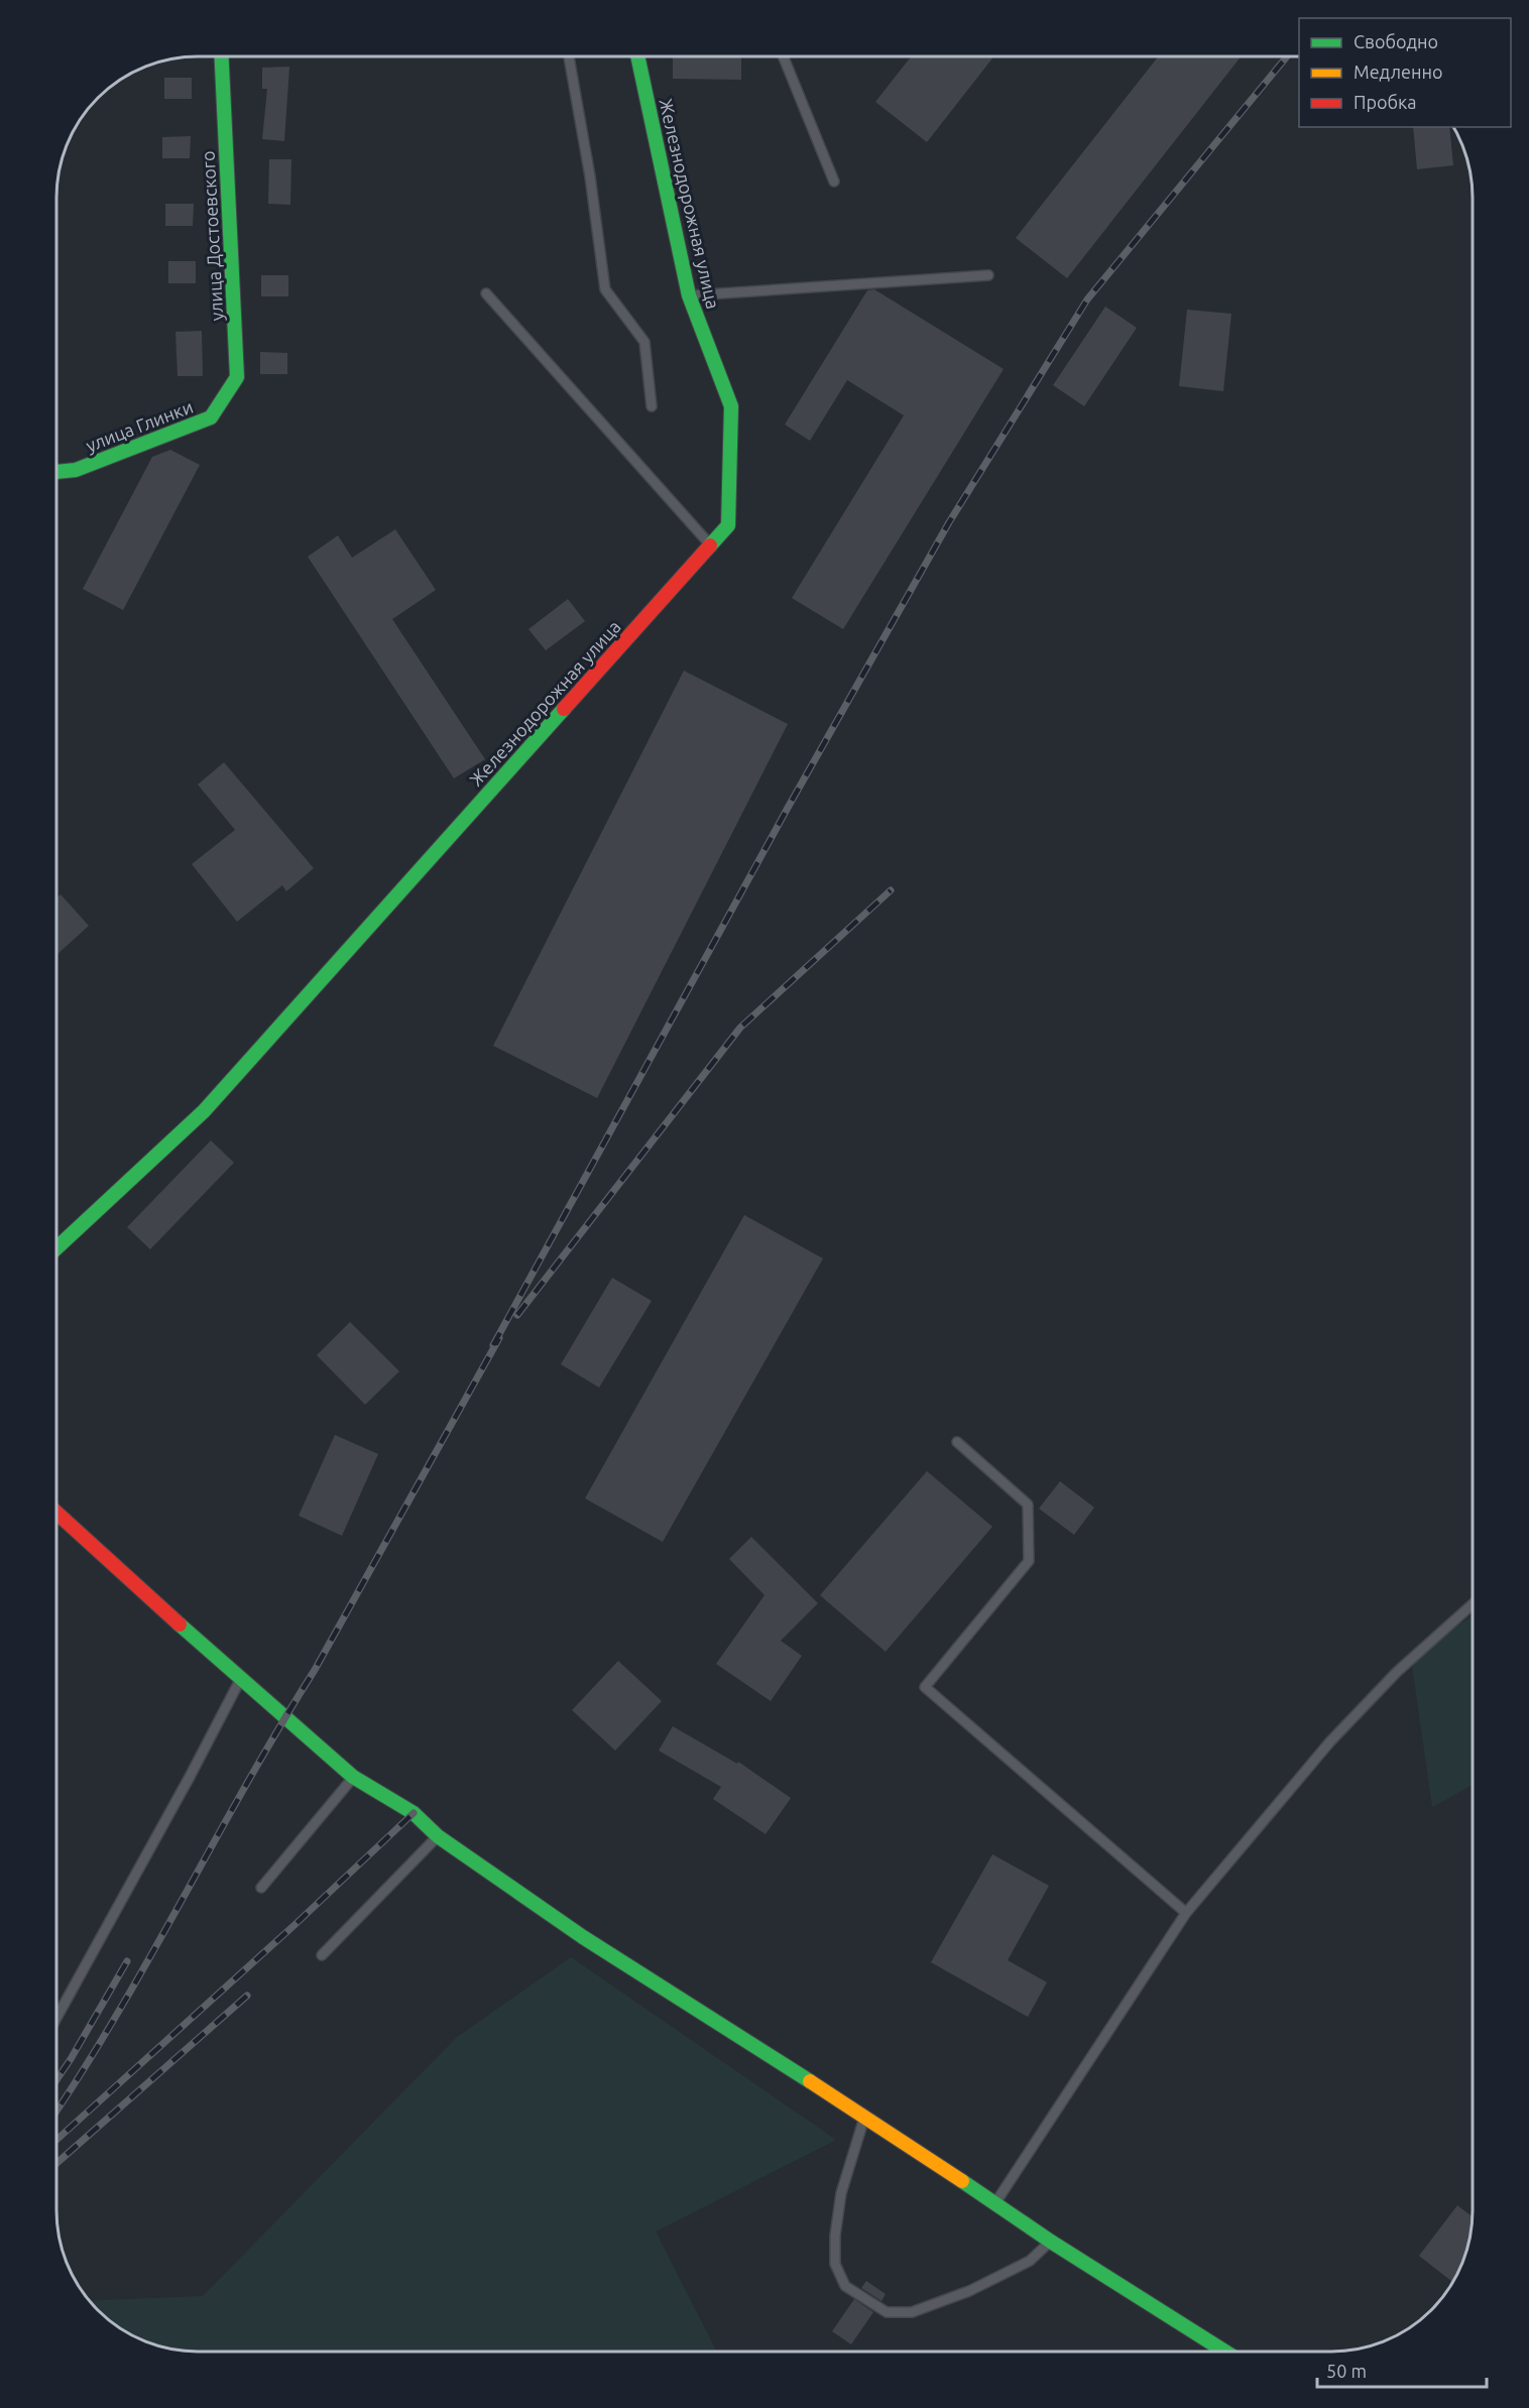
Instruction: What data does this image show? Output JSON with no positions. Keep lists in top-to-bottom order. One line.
{"streets":{"street":["Железнодорожная улица","улица Достоевского","улица Глинки"]},"crossings":[["улица Достоевского","улица Глинки"]],"legend":["Свободно","Медленно","Пробка"],"scale_bar":"50 m"}
